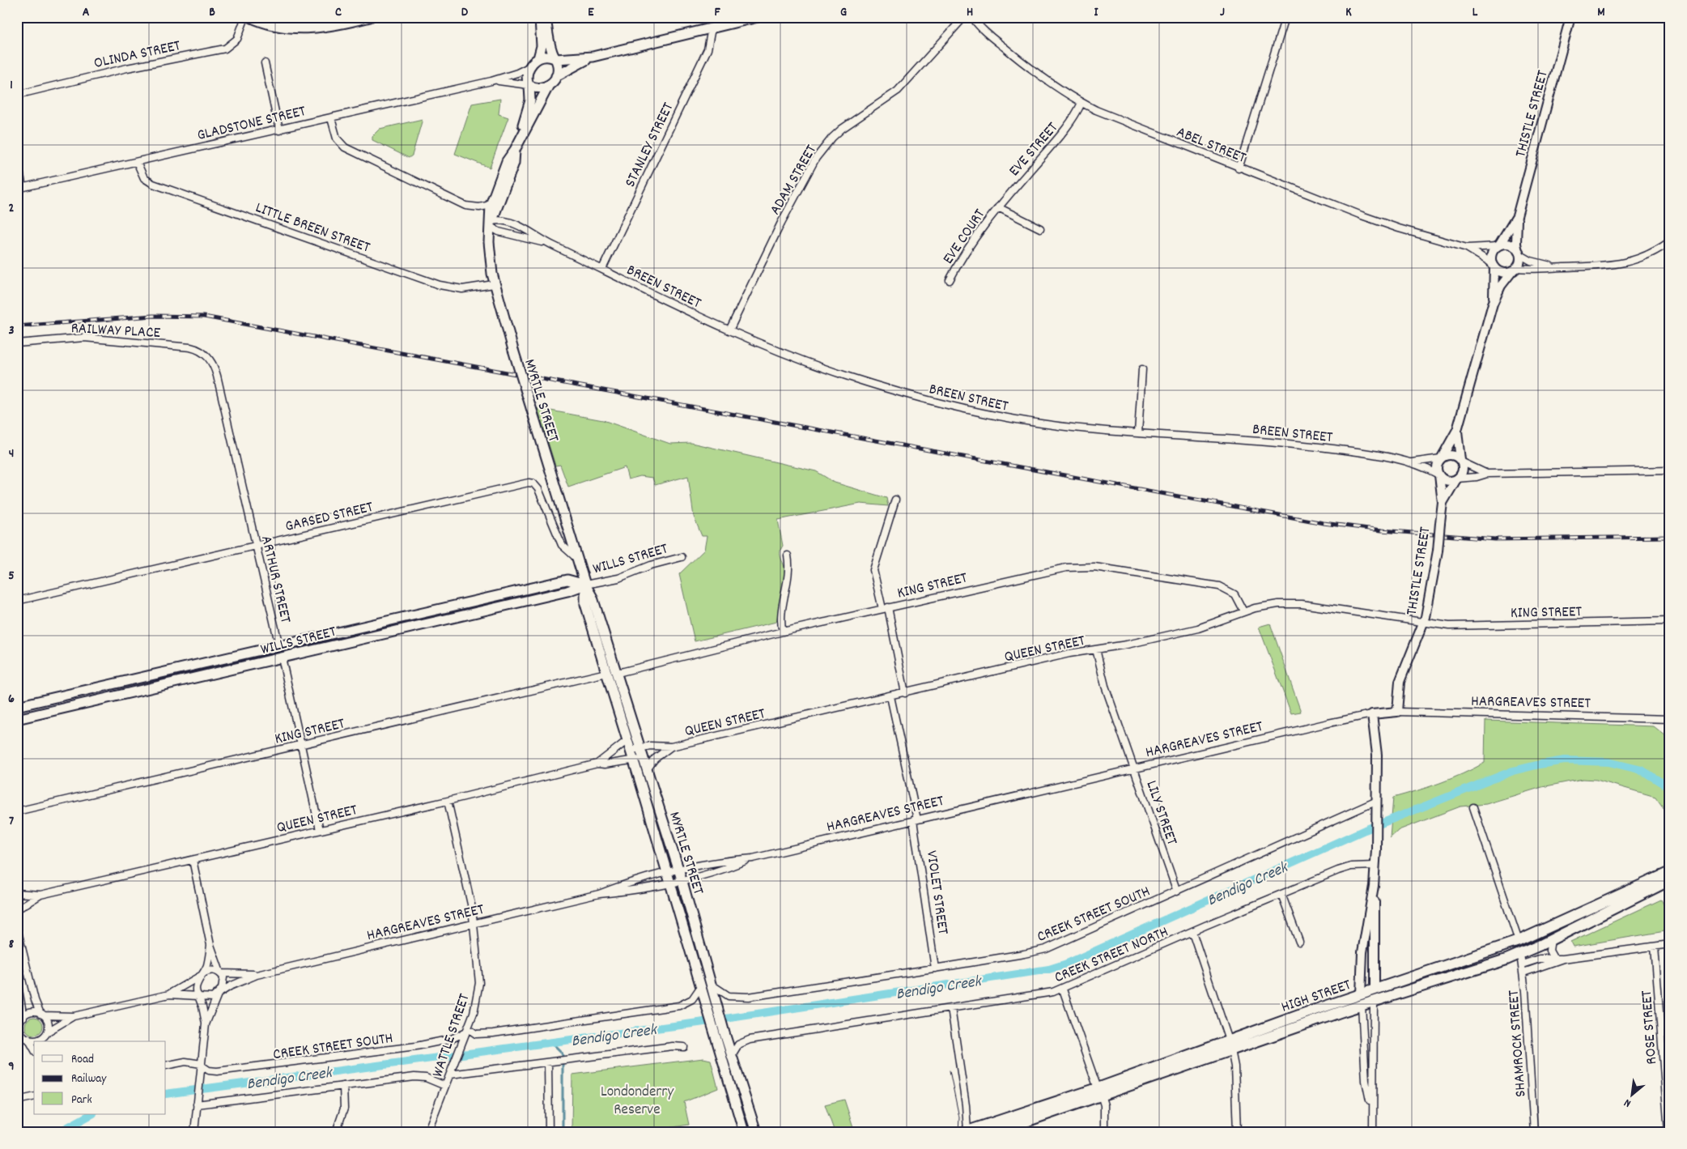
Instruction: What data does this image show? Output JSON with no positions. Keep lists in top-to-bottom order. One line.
{"streets":{"highway":["HIGH STREET"],"main road":["MYRTLE STREET","WILLS STREET","ARTHUR STREET"],"street":["OLINDA STREET","THISTLE STREET","GLADSTONE STREET","ABEL STREET","STANLEY STREET","EVE STREET","ADAM STREET","LITTLE BREEN STREET","EVE COURT","BREEN STREET","RAILWAY PLACE","GARSED STREET","KING STREET","QUEEN STREET","HARGREAVES STREET","LILY STREET","VIOLET STREET","CREEK STREET SOUTH","CREEK STREET NORTH","ROSE STREET","WATTLE STREET","SHAMROCK STREET"]},"crossings":[["THISTLE STREET","ABEL STREET"],["THISTLE STREET","BREEN STREET"],["THISTLE STREET","KING STREET"],["THISTLE STREET","QUEEN STREET"],["THISTLE STREET","HARGREAVES STREET"],["GLADSTONE STREET","LITTLE BREEN STREET"],["GLADSTONE STREET","MYRTLE STREET"],["ABEL STREET","EVE STREET"],["STANLEY STREET","BREEN STREET"],["EVE STREET","EVE COURT"],["ADAM STREET","BREEN STREET"],["LITTLE BREEN STREET","MYRTLE STREET"],["BREEN STREET","MYRTLE STREET"],["RAILWAY PLACE","ARTHUR STREET"],["MYRTLE STREET","GARSED STREET"],["MYRTLE STREET","WILLS STREET"],["MYRTLE STREET","KING STREET"],["MYRTLE STREET","QUEEN STREET"],["MYRTLE STREET","HARGREAVES STREET"],["MYRTLE STREET","CREEK STREET SOUTH"],["MYRTLE STREET","CREEK STREET NORTH"],["GARSED STREET","ARTHUR STREET"],["WILLS STREET","ARTHUR STREET"],["ARTHUR STREET","KING STREET"],["ARTHUR STREET","QUEEN STREET"],["KING STREET","QUEEN STREET"],["QUEEN STREET","LILY STREET"],["QUEEN STREET","VIOLET STREET"],["QUEEN STREET","WATTLE STREET"],["HARGREAVES STREET","LILY STREET"],["HARGREAVES STREET","VIOLET STREET"],["HARGREAVES STREET","WATTLE STREET"],["LILY STREET","CREEK STREET SOUTH"],["VIOLET STREET","CREEK STREET SOUTH"],["CREEK STREET SOUTH","WATTLE STREET"],["HIGH STREET","SHAMROCK STREET"]],"water":["Bendigo Creek"],"parks":["Londonderry Reserve"],"legend":["Road","Railway","Park"],"north":"bottom left","grid":{"columns":["A","B","C","D","E","F","G","H","I","J","K","L","M"],"rows":["1","2","3","4","5","6","7","8","9"]}}
